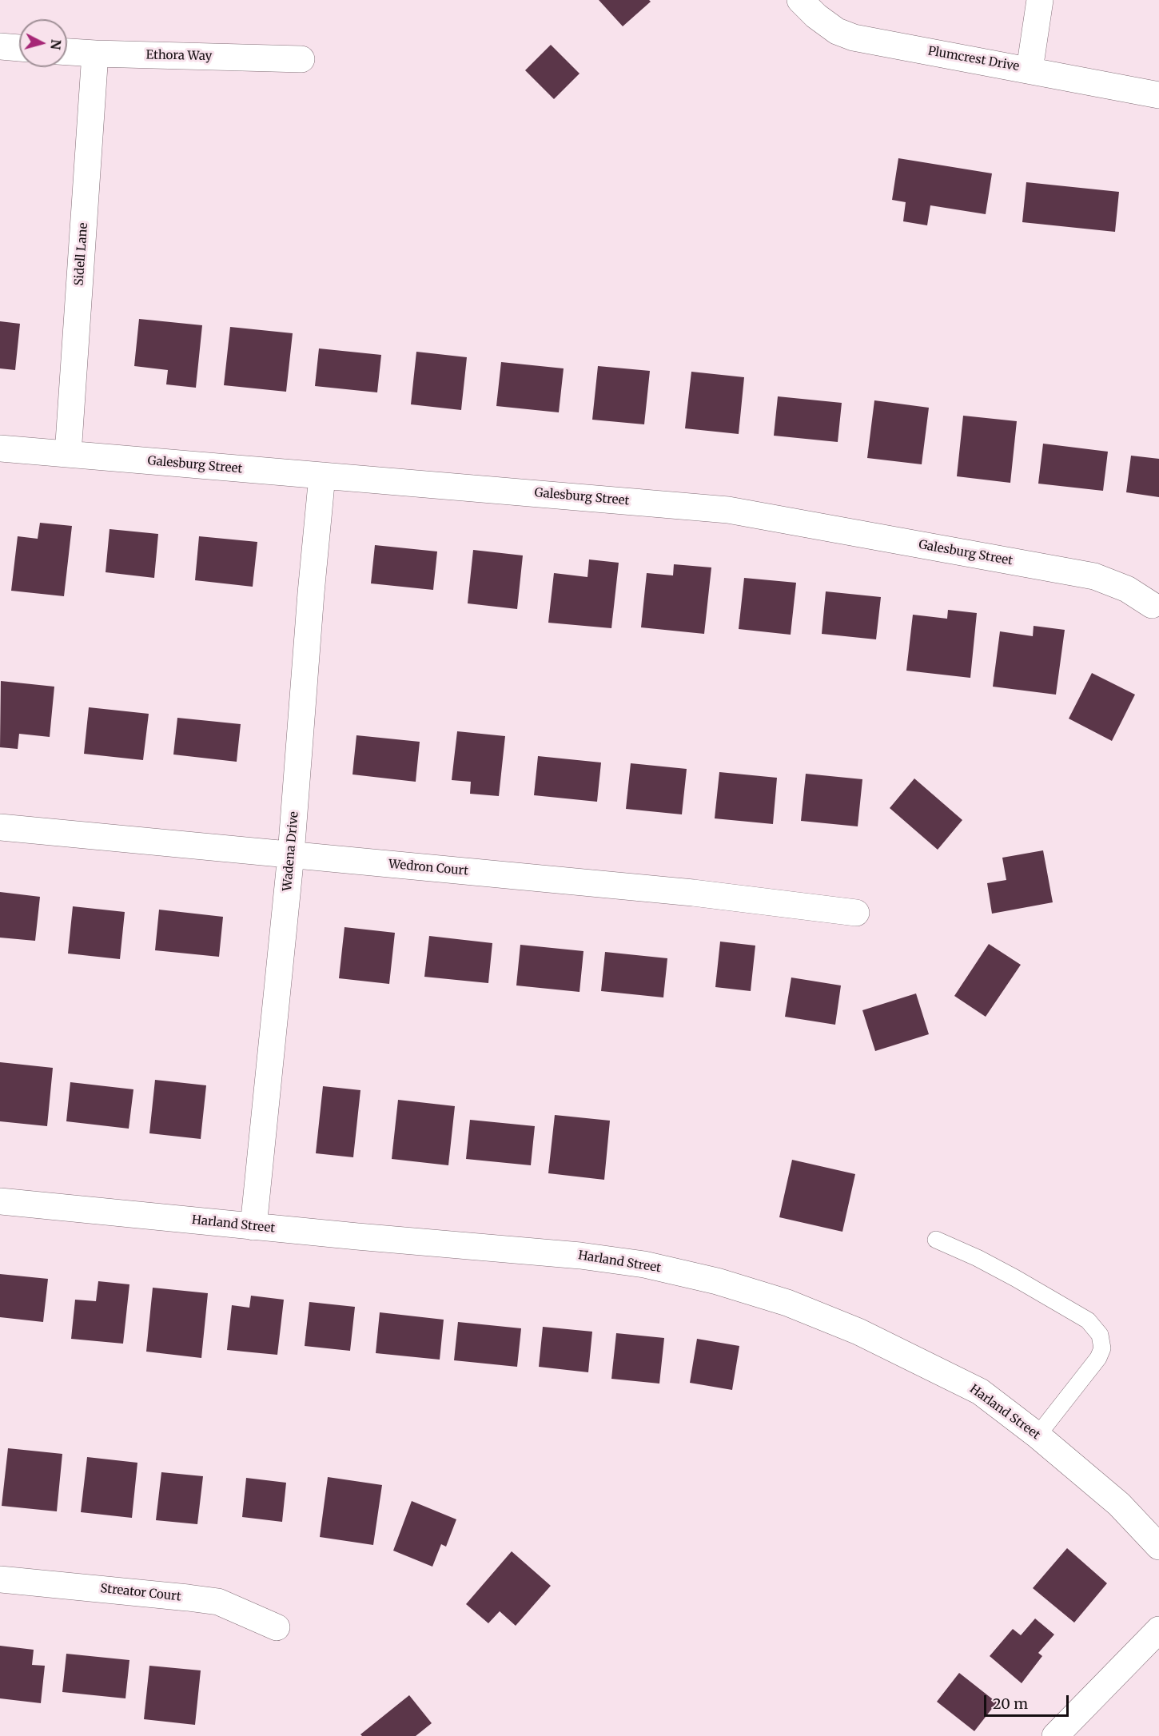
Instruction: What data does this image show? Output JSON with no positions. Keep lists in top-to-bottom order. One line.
{"streets":{"street":["Ethora Way","Plumcrest Drive","Sidell Lane","Galesburg Street","Wadena Drive","Wedron Court","Harland Street","Streator Court"]},"crossings":[["Ethora Way","Sidell Lane"],["Sidell Lane","Galesburg Street"],["Galesburg Street","Wadena Drive"],["Wadena Drive","Wedron Court"],["Wadena Drive","Harland Street"]],"scale_bar":"20 m","north":"right"}
